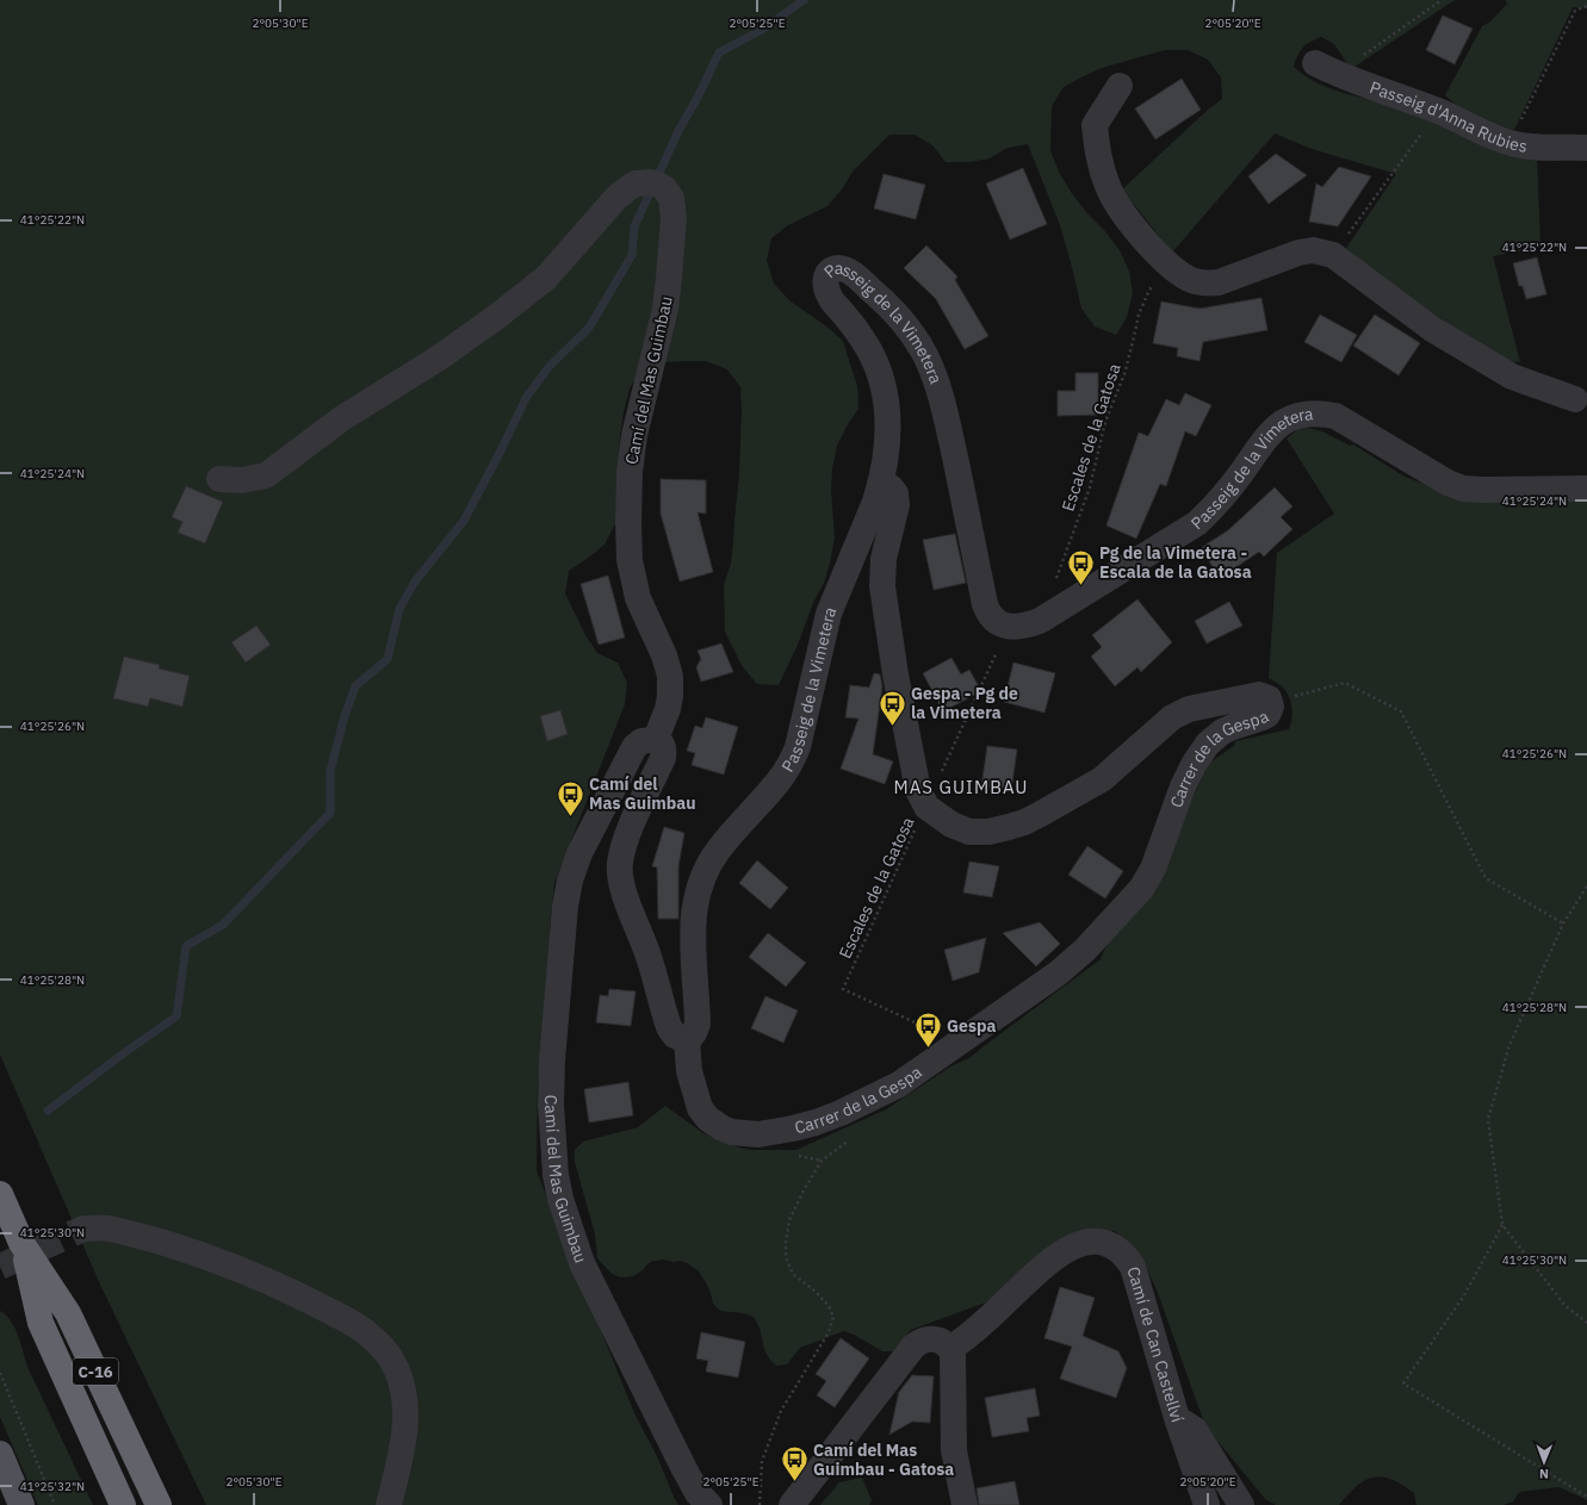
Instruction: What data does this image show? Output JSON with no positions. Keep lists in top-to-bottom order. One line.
{"streets":{"highway":["C-16"],"street":["Passeig d'Anna Rubies","Passeig de la Vimetera","Camí del Mas Guimbau","Carrer de la Gespa","Camí de Can Castellví"],"path":["Escales de la Gatosa"]},"crossings":[["Passeig de la Vimetera","Escales de la Gatosa"],["Passeig de la Vimetera","Carrer de la Gespa"],["Escales de la Gatosa","Carrer de la Gespa"]],"districts":["MAS GUIMBAU"],"places":{"bus stop":["Pg de la Vimetera - Escala de la Gatosa","Gespa - Pg de la Vimetera","Camí del Mas Guimbau","Gespa","Camí del Mas Guimbau - Gatosa"]},"north":"bottom","coordinates":["2°05'30\"E","2°05'25\"E","2°05'20\"E","41°25'22\"N","41°25'24\"N","41°25'26\"N","41°25'28\"N","41°25'30\"N","41°25'32\"N"]}
